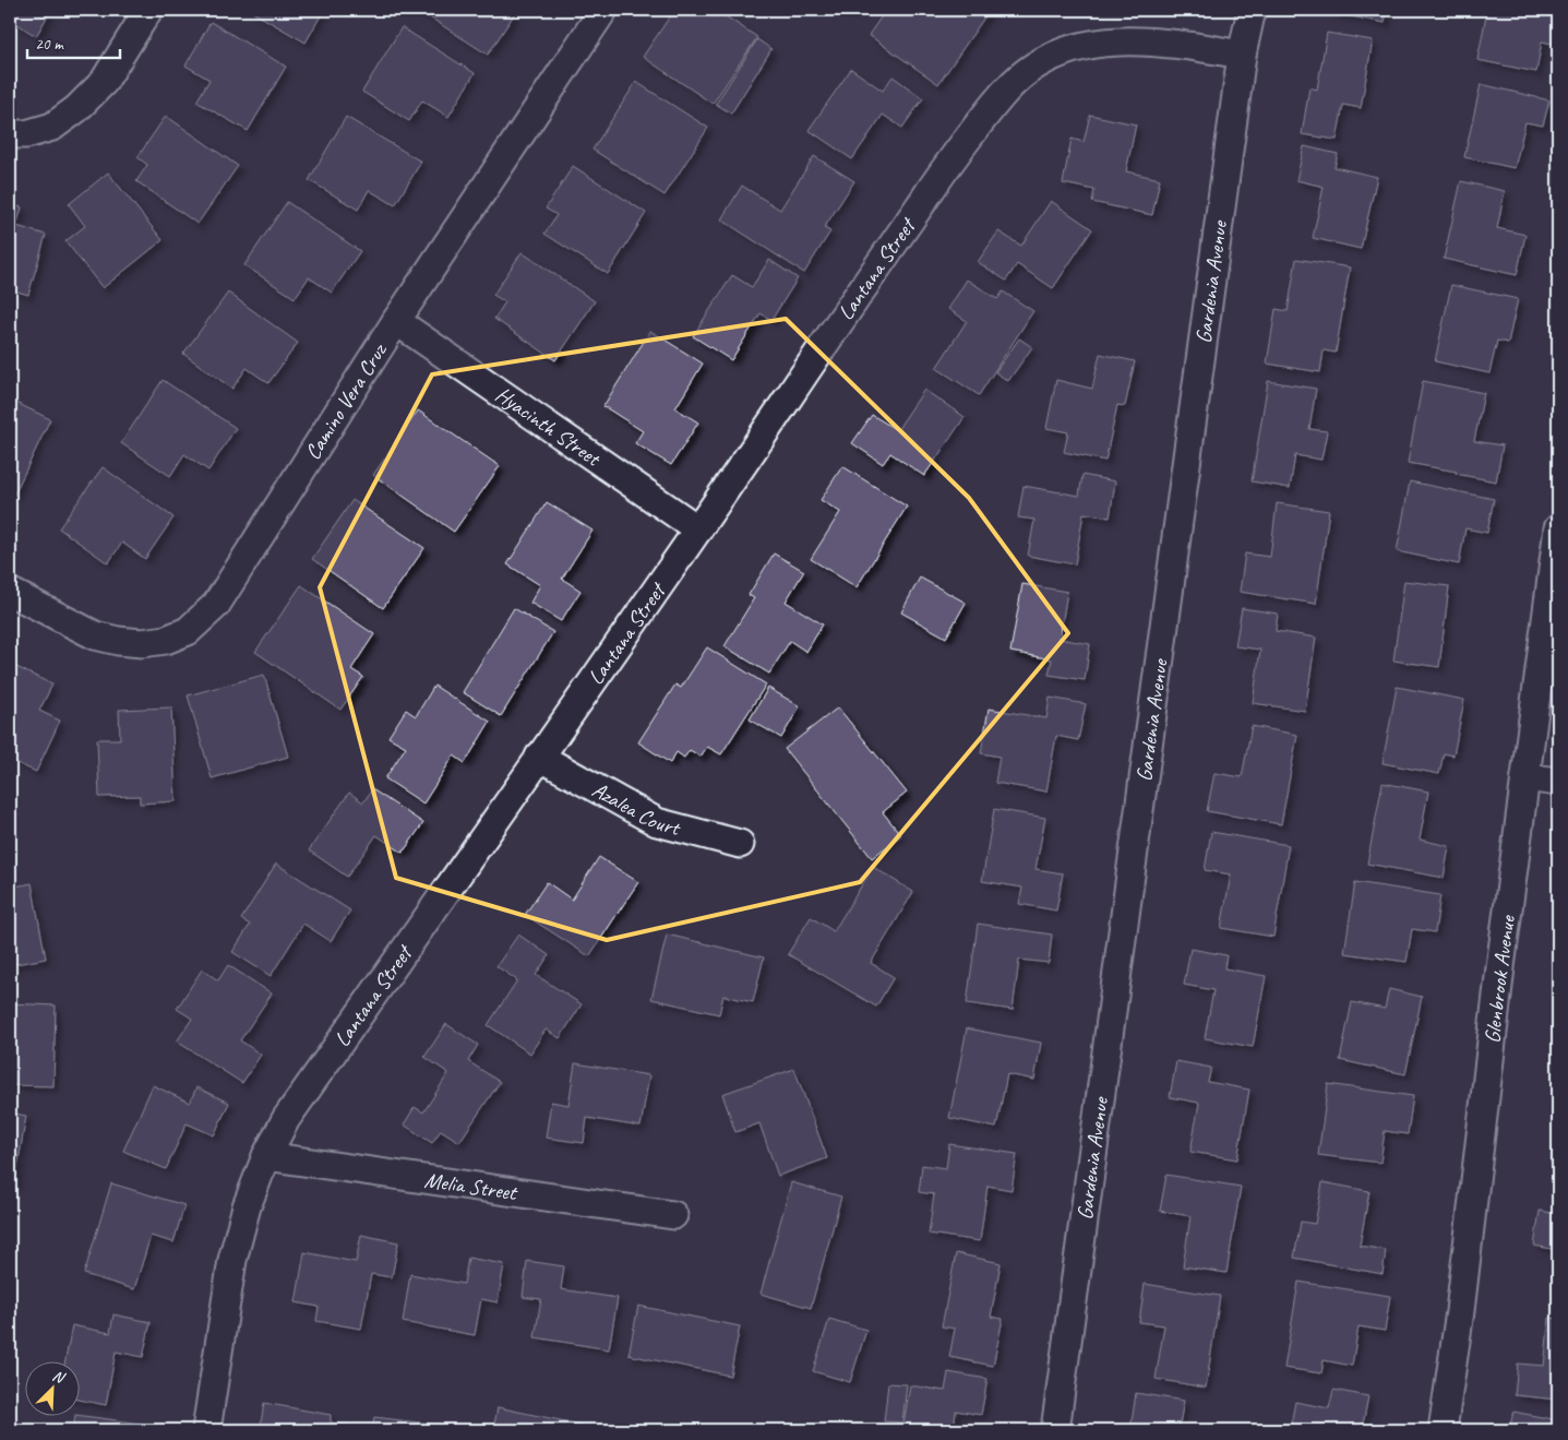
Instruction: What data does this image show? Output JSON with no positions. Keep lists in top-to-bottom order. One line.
{"streets":{"street":["Lantana Street","Gardenia Avenue","Camino Vera Cruz","Hyacinth Street","Azalea Court","Glenbrook Avenue","Melia Street"]},"crossings":[["Lantana Street","Gardenia Avenue"],["Lantana Street","Hyacinth Street"],["Lantana Street","Azalea Court"],["Lantana Street","Melia Street"],["Camino Vera Cruz","Hyacinth Street"]],"scale_bar":"20 m","north":"top right"}
